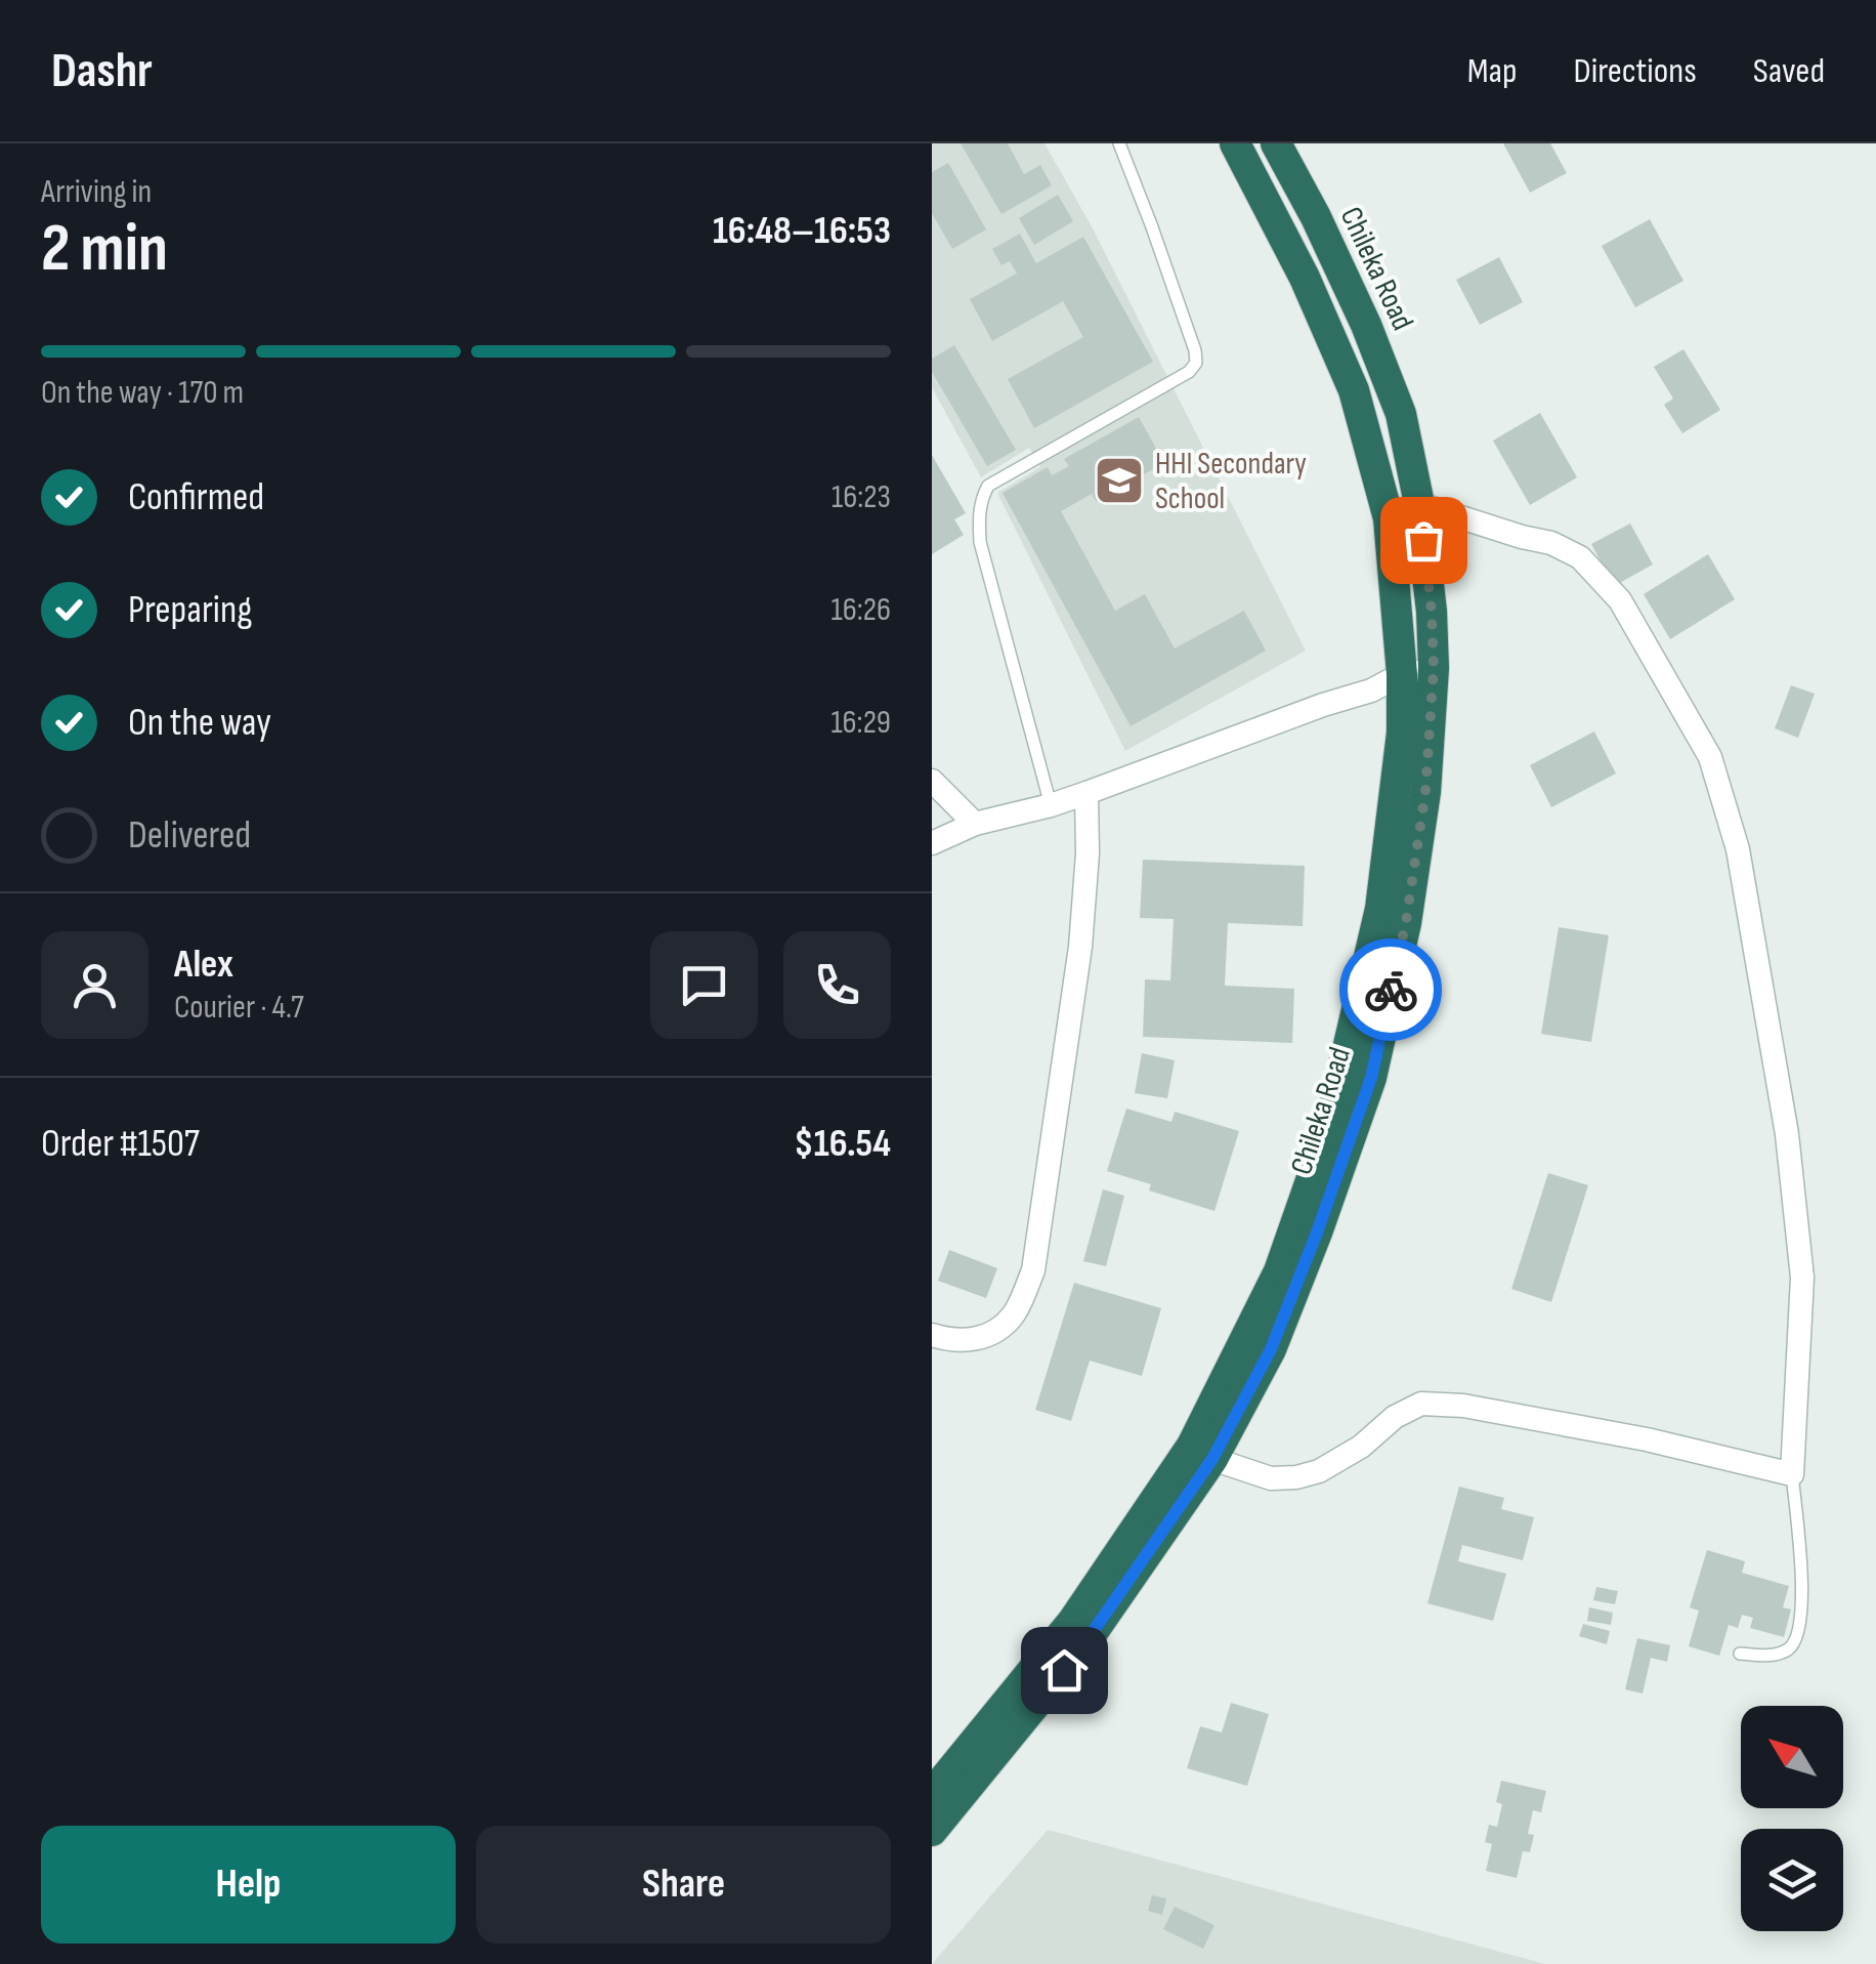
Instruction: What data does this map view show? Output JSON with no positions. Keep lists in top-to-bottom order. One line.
{"streets":{"highway":["Chileka Road"]},"places":{"school or university":["HHI Secondary School"]},"north":"top left","page":{"header":"Dashr","nav":["Map","Directions","Saved"],"heading":["2 min","Arriving in","16:48–16:53"],"panel":["Alex","Courier · 4.7","Order #1507","$16.54"],"bar":"On the way · 170 m","list":[["Confirmed","16:23"],["Preparing","16:26"],["On the way","16:29"],"Delivered"],"buttons":["Help","Share"]}}
